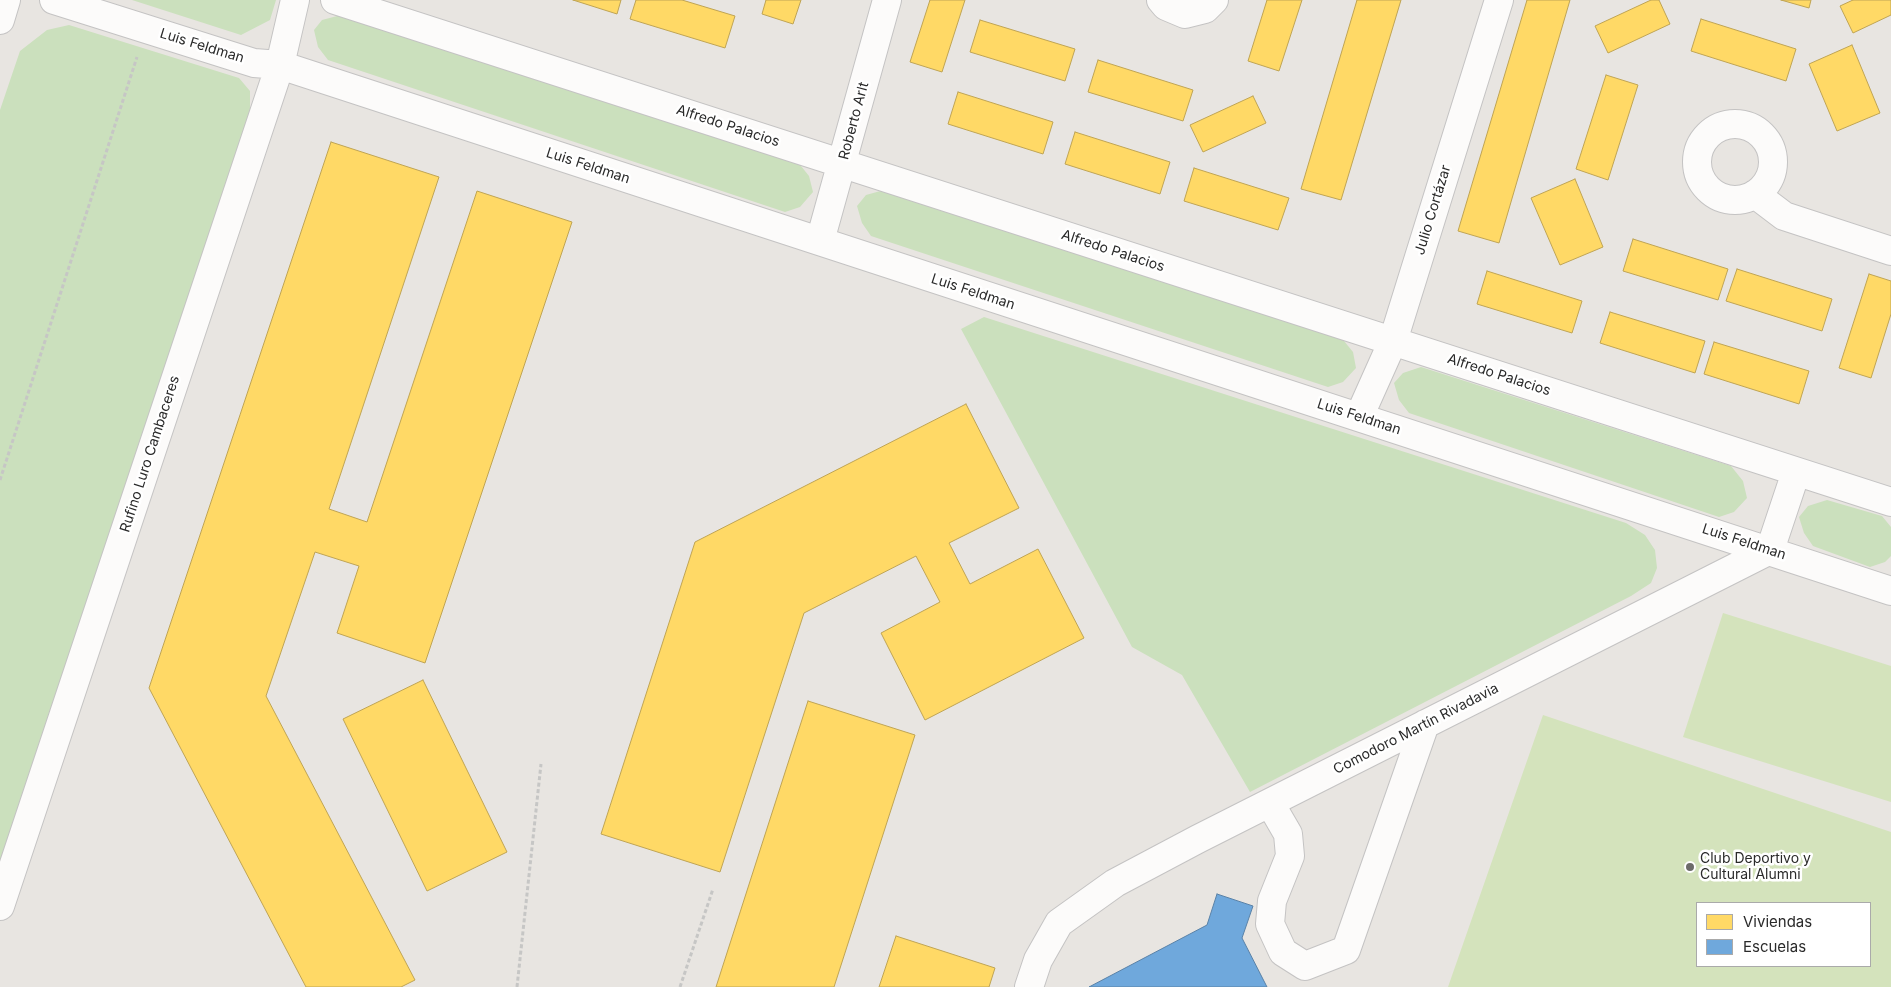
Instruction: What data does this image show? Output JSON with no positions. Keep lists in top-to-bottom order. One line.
{"streets":{"street":["Luis Feldman","Roberto Arlt","Alfredo Palacios","Julio Cortázar","Rufino Luro Cambaceres","Comodoro Martín Rivadavia"]},"crossings":[["Luis Feldman","Roberto Arlt"],["Luis Feldman","Julio Cortázar"],["Luis Feldman","Rufino Luro Cambaceres"],["Luis Feldman","Comodoro Martín Rivadavia"],["Roberto Arlt","Alfredo Palacios"],["Alfredo Palacios","Julio Cortázar"]],"places":["Club Deportivo y Cultural Alumni"],"legend":["Viviendas","Escuelas"]}
